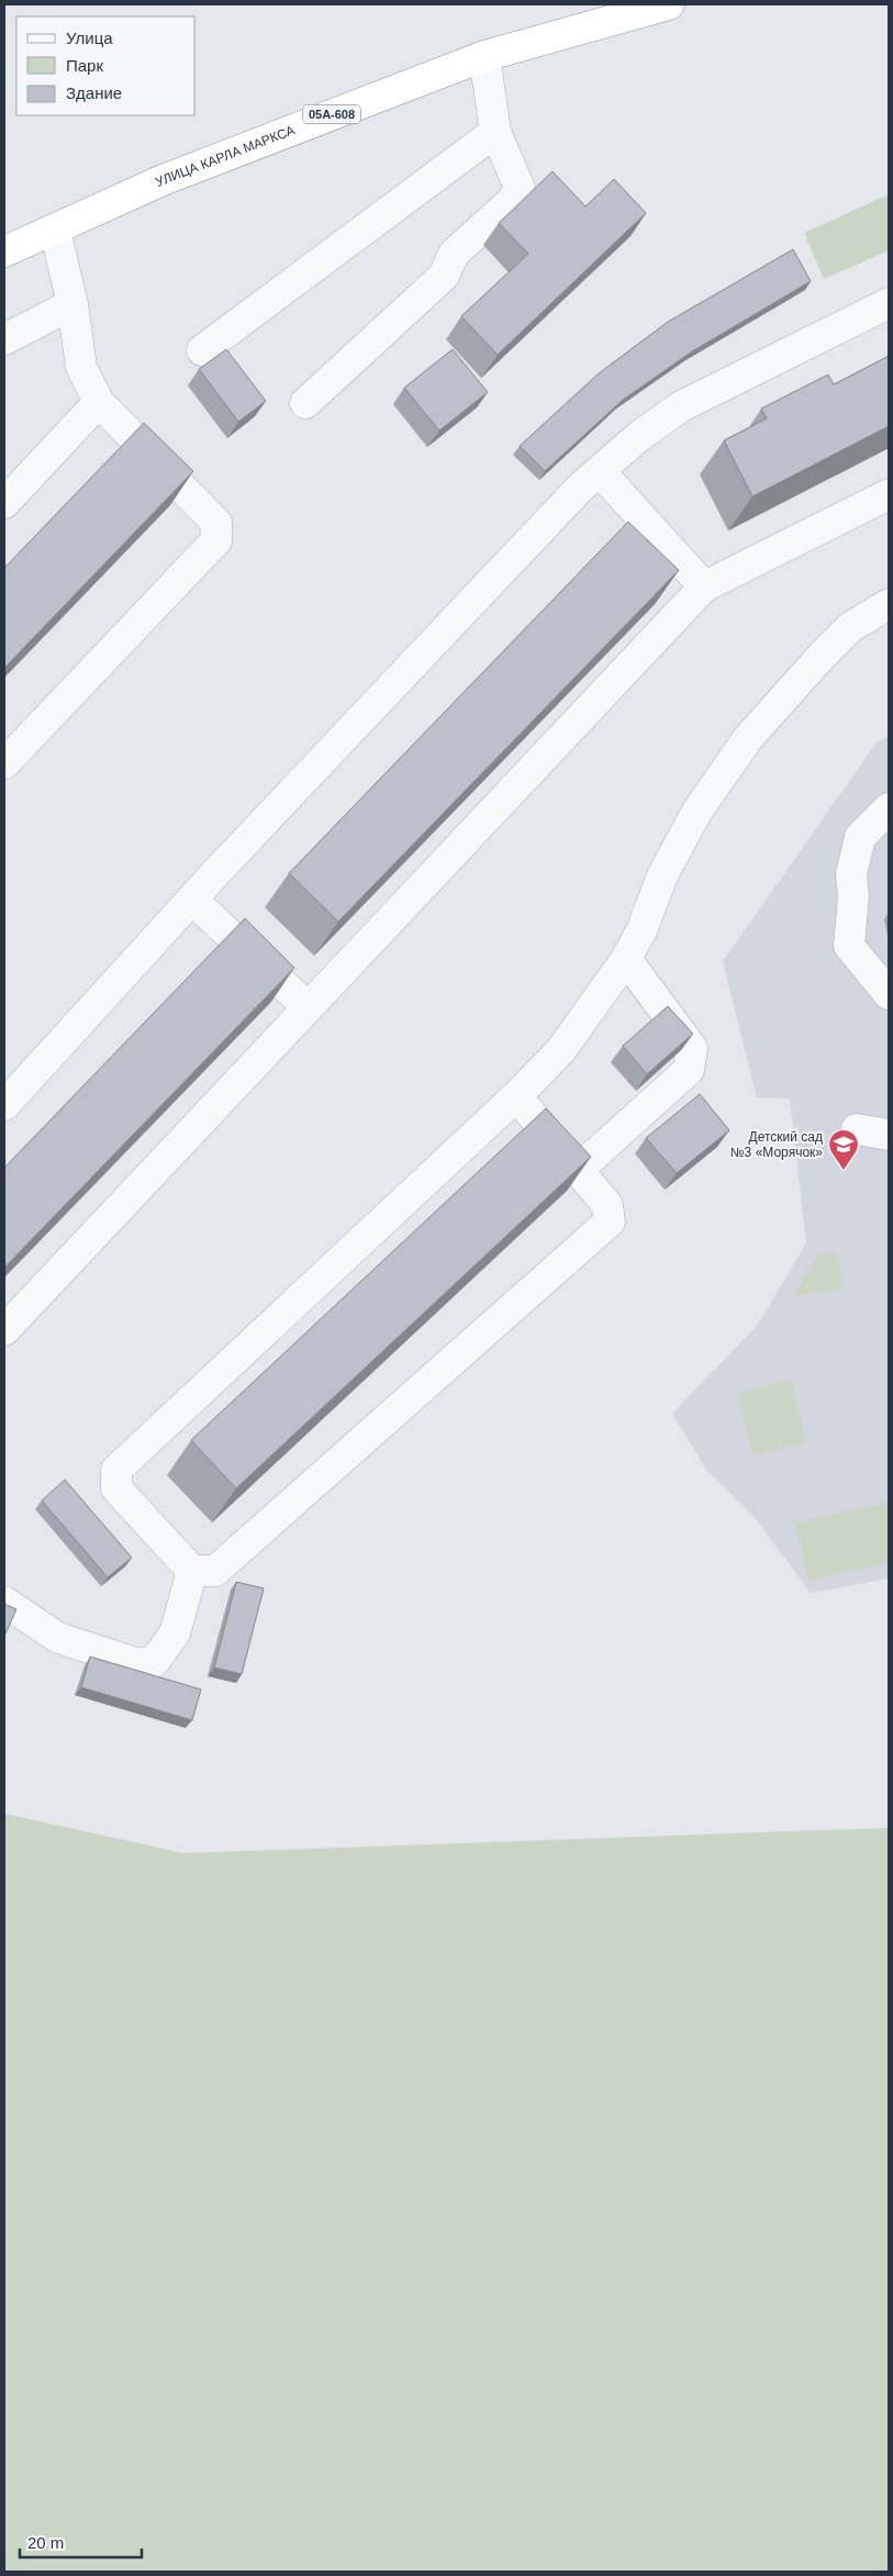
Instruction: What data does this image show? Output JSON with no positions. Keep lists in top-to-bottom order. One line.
{"streets":{"highway":["05А-608","УЛИЦА КАРЛА МАРКСА"]},"places":{"school or university":["Детский сад №3 «Морячок»"]},"legend":["Улица","Парк","Здание"],"scale_bar":"20 m"}
